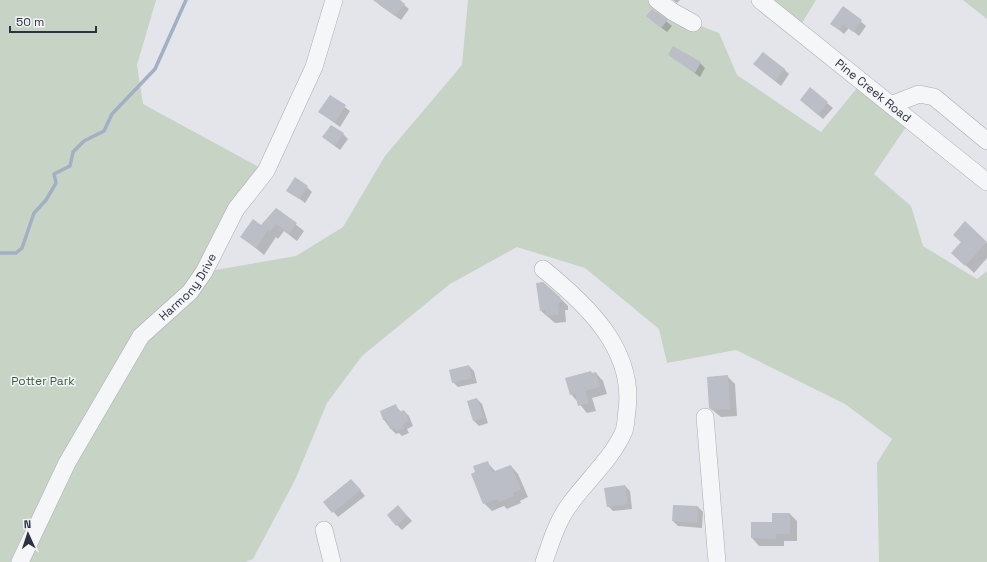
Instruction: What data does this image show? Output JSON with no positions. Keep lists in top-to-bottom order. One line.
{"streets":{"street":["Pine Creek Road","Harmony Drive"]},"parks":["Potter Park"],"scale_bar":"50 m","north":"top"}
